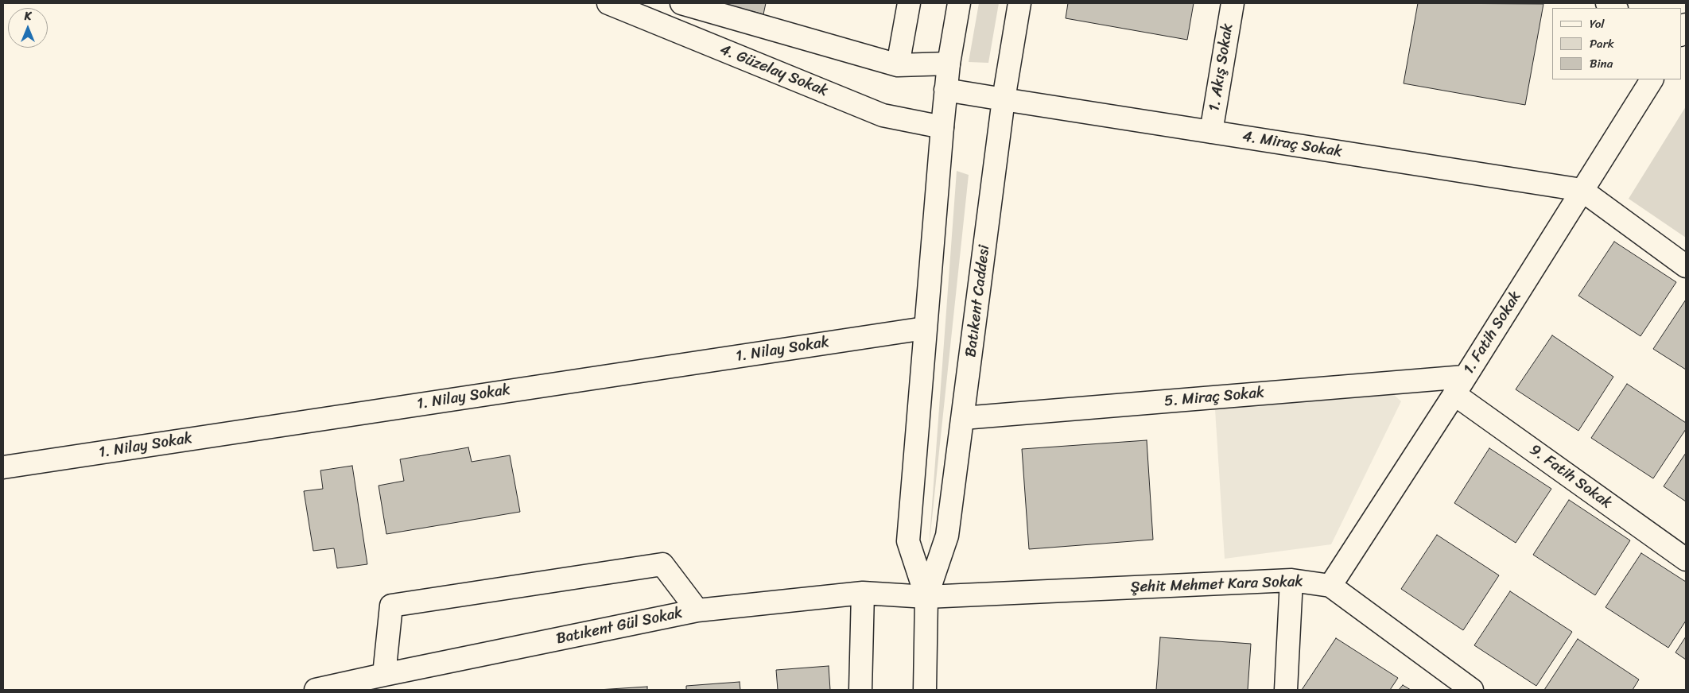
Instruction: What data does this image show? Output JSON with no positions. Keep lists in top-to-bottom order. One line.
{"streets":{"street":["1. Akış Sokak","4. Güzelay Sokak","4. Miraç Sokak","Batıkent Caddesi","1. Fatih Sokak","1. Nilay Sokak","5. Miraç Sokak","9. Fatih Sokak","Şehit Mehmet Kara Sokak","Batıkent Gül Sokak"]},"crossings":[["1. Akış Sokak","4. Miraç Sokak"],["4. Güzelay Sokak","Batıkent Caddesi"],["4. Miraç Sokak","Batıkent Caddesi"],["4. Miraç Sokak","1. Fatih Sokak"],["Batıkent Caddesi","1. Nilay Sokak"],["Batıkent Caddesi","5. Miraç Sokak"],["Batıkent Caddesi","Şehit Mehmet Kara Sokak"],["Batıkent Caddesi","Batıkent Gül Sokak"],["1. Fatih Sokak","5. Miraç Sokak"],["1. Fatih Sokak","9. Fatih Sokak"],["1. Fatih Sokak","Şehit Mehmet Kara Sokak"],["5. Miraç Sokak","9. Fatih Sokak"],["Şehit Mehmet Kara Sokak","Batıkent Gül Sokak"]],"legend":["Yol","Park","Bina"],"north":"top"}
